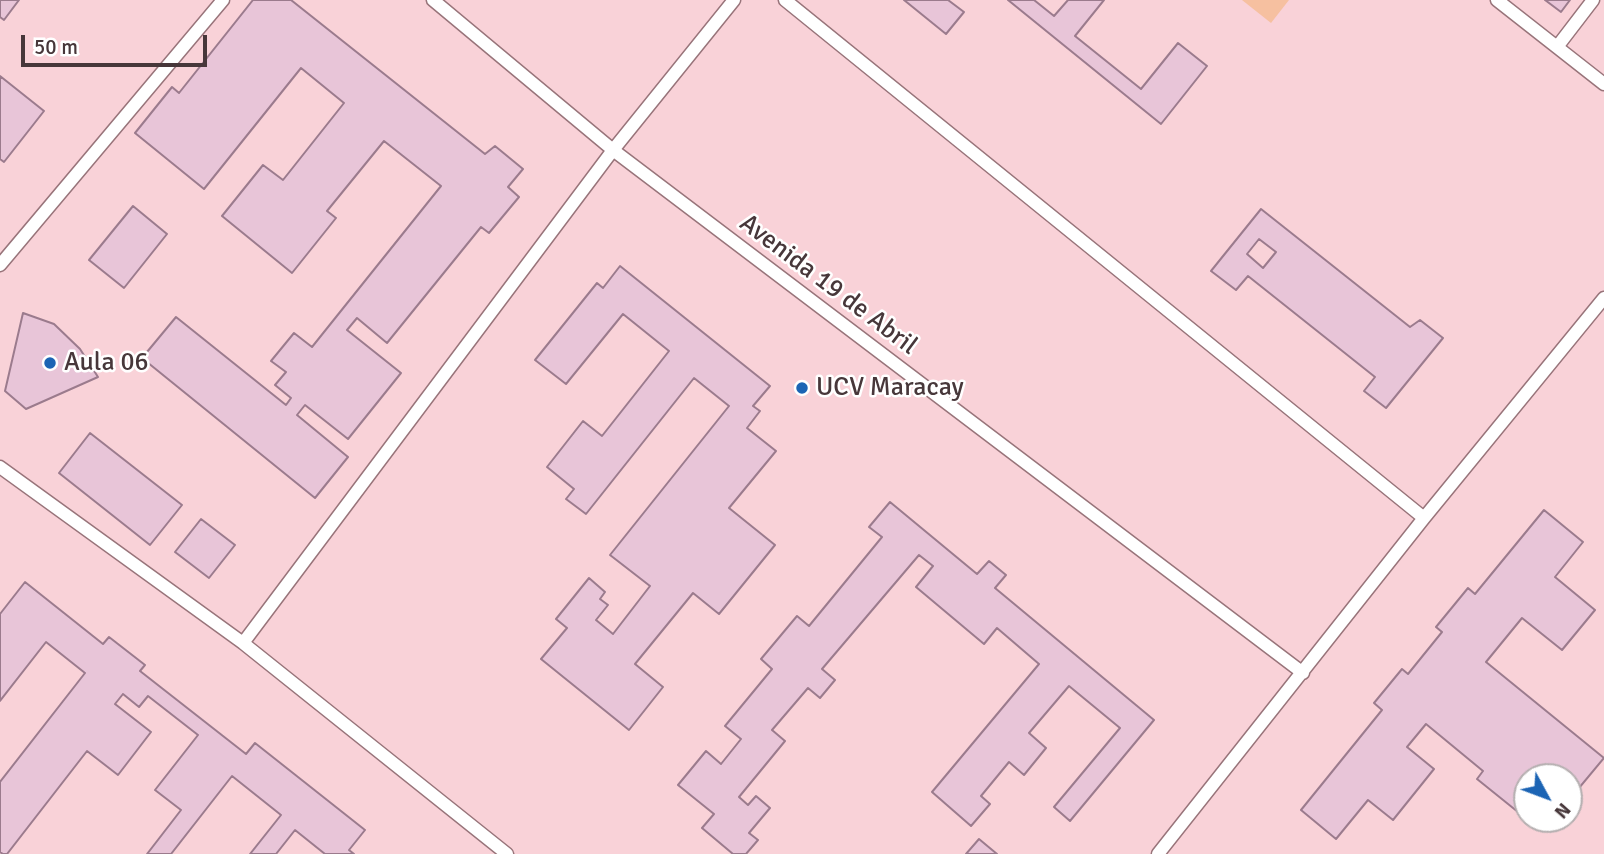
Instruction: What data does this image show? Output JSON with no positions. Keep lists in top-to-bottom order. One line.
{"streets":{"lane":["Avenida 19 de Abril"]},"places":["Aula 06","UCV Maracay"],"scale_bar":"50 m","north":"bottom right"}
